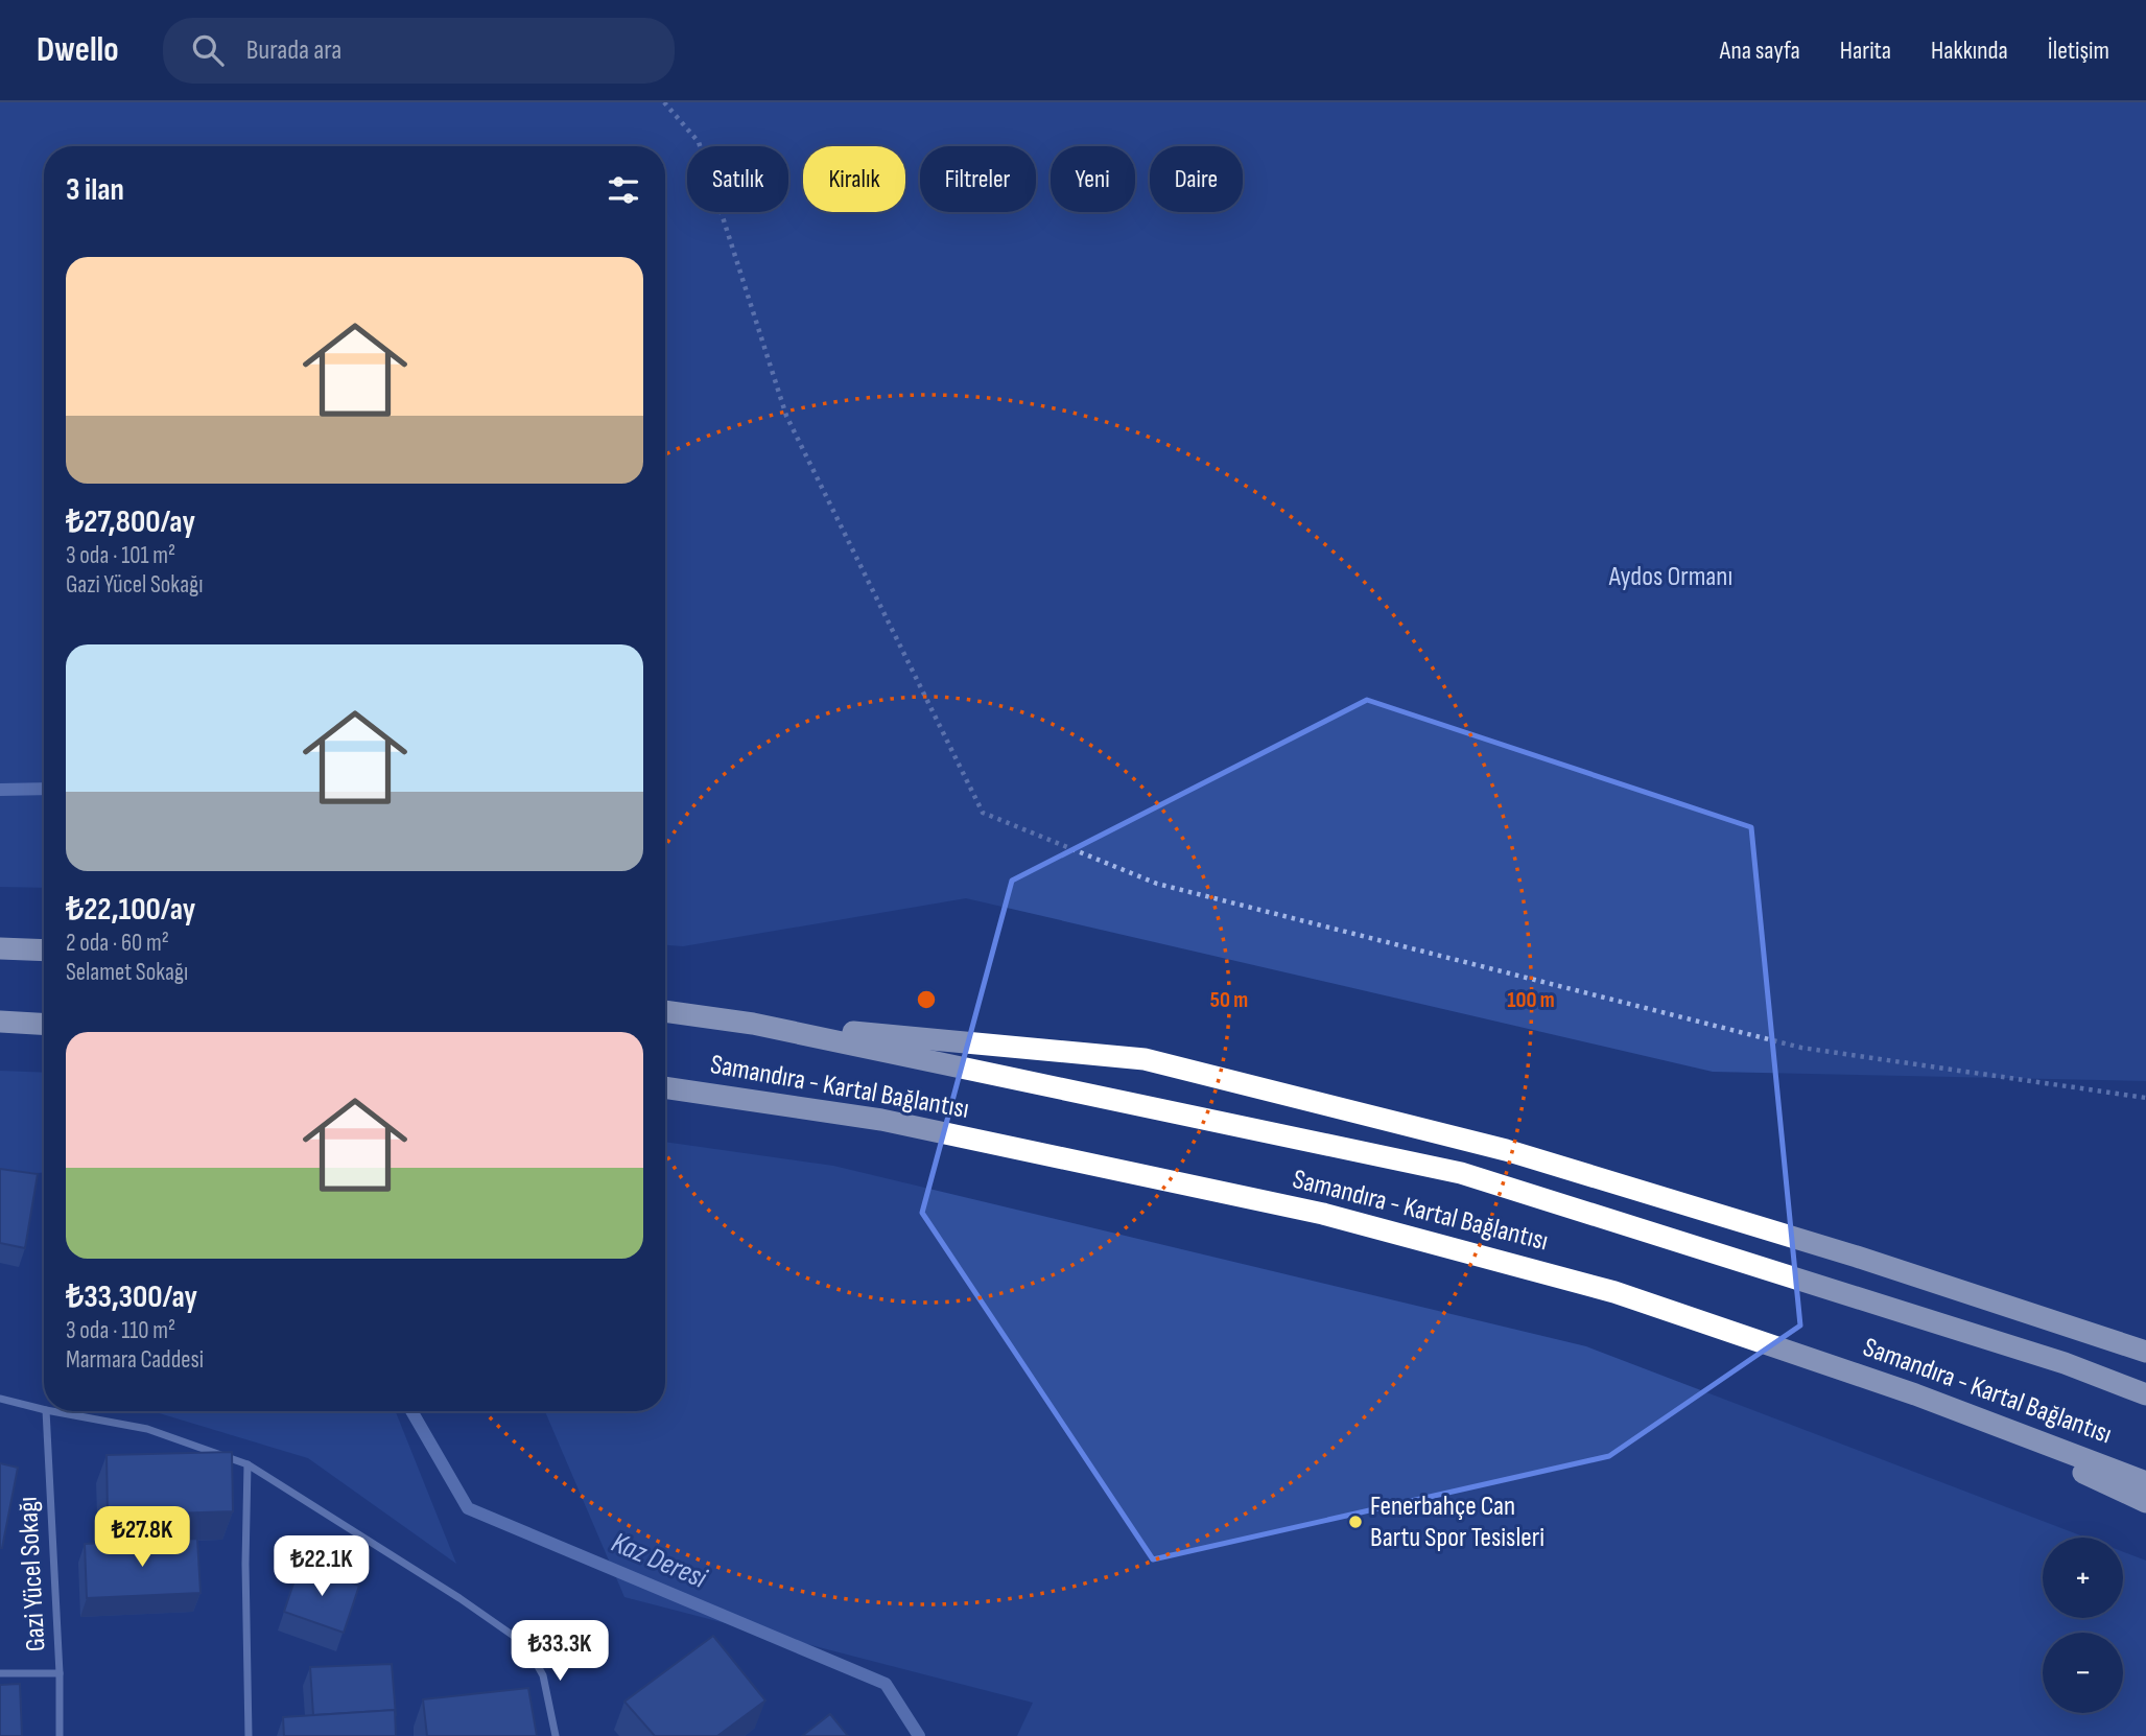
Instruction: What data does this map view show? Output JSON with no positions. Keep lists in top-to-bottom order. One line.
{"streets":{"highway":["Samandıra - Kartal Bağlantısı"],"street":["Gazi Yücel Sokağı"]},"water":["Kaz Deresi"],"parks":["Aydos Ormanı"],"places":["Fenerbahçe Can Bartu Spor Tesisleri"],"page":{"header":"Dwello","search":"Burada ara","nav":["Ana sayfa","Harita","Hakkında","İletişim"],"chip":["Satılık","Kiralık","Filtreler","Yeni","Daire"],"heading":"3 ilan","list":[{"name":"₺27,800/ay","note":"3 oda · 101 m² · Gazi Yücel Sokağı"},{"name":"₺22,100/ay","note":"2 oda · 60 m² · Selamet Sokağı"},{"name":"₺33,300/ay","note":"3 oda · 110 m² · Marmara Caddesi"}],"price":["₺27.8K","₺22.1K","₺33.3K"],"map_buttons":["+","−"]},"rings":["50 m","100 m"]}
